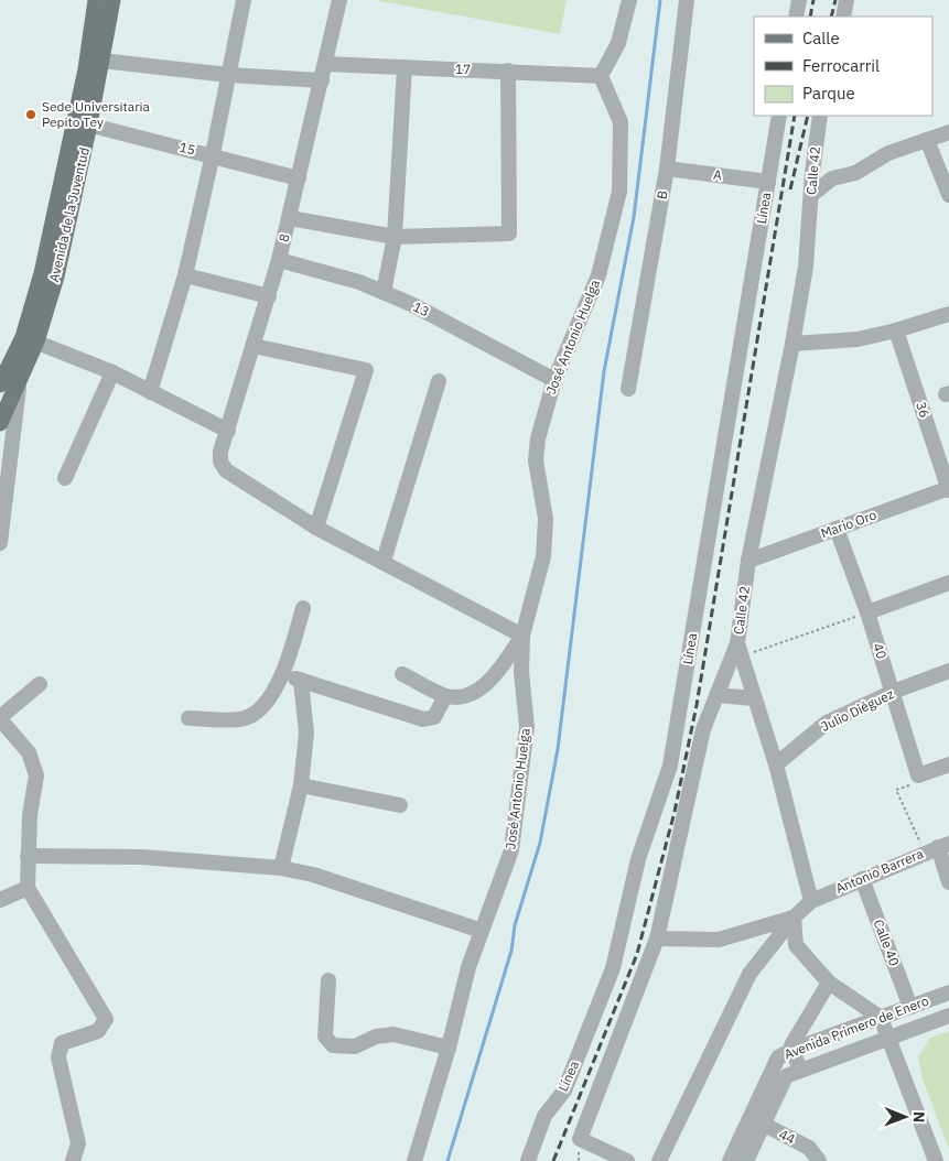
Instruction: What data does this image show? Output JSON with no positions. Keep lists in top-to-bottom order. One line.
{"streets":{"main road":["Avenida de la Juventud"],"street":["17","15","Calle 42","A","B","Línea","8","13","José Antonio Huelga","36","Mario Oro","40","Julio Diéguez","Antonio Barrera","Calle 40","Avenida Primero de Enero","44"]},"crossings":[["17","8"],["17","José Antonio Huelga"],["15","Avenida de la Juventud"],["15","8"],["Calle 42","Mario Oro"],["Calle 42","Julio Diéguez"],["Calle 42","Antonio Barrera"],["A","B"],["A","Línea"],["8","13"],["13","José Antonio Huelga"],["36","Mario Oro"],["Mario Oro","40"],["40","Julio Diéguez"],["Antonio Barrera","Calle 40"],["Calle 40","Avenida Primero de Enero"],["Avenida Primero de Enero","44"]],"places":["Sede Universitaria Pepito Tey"],"legend":["Calle","Ferrocarril","Parque"],"north":"right"}
